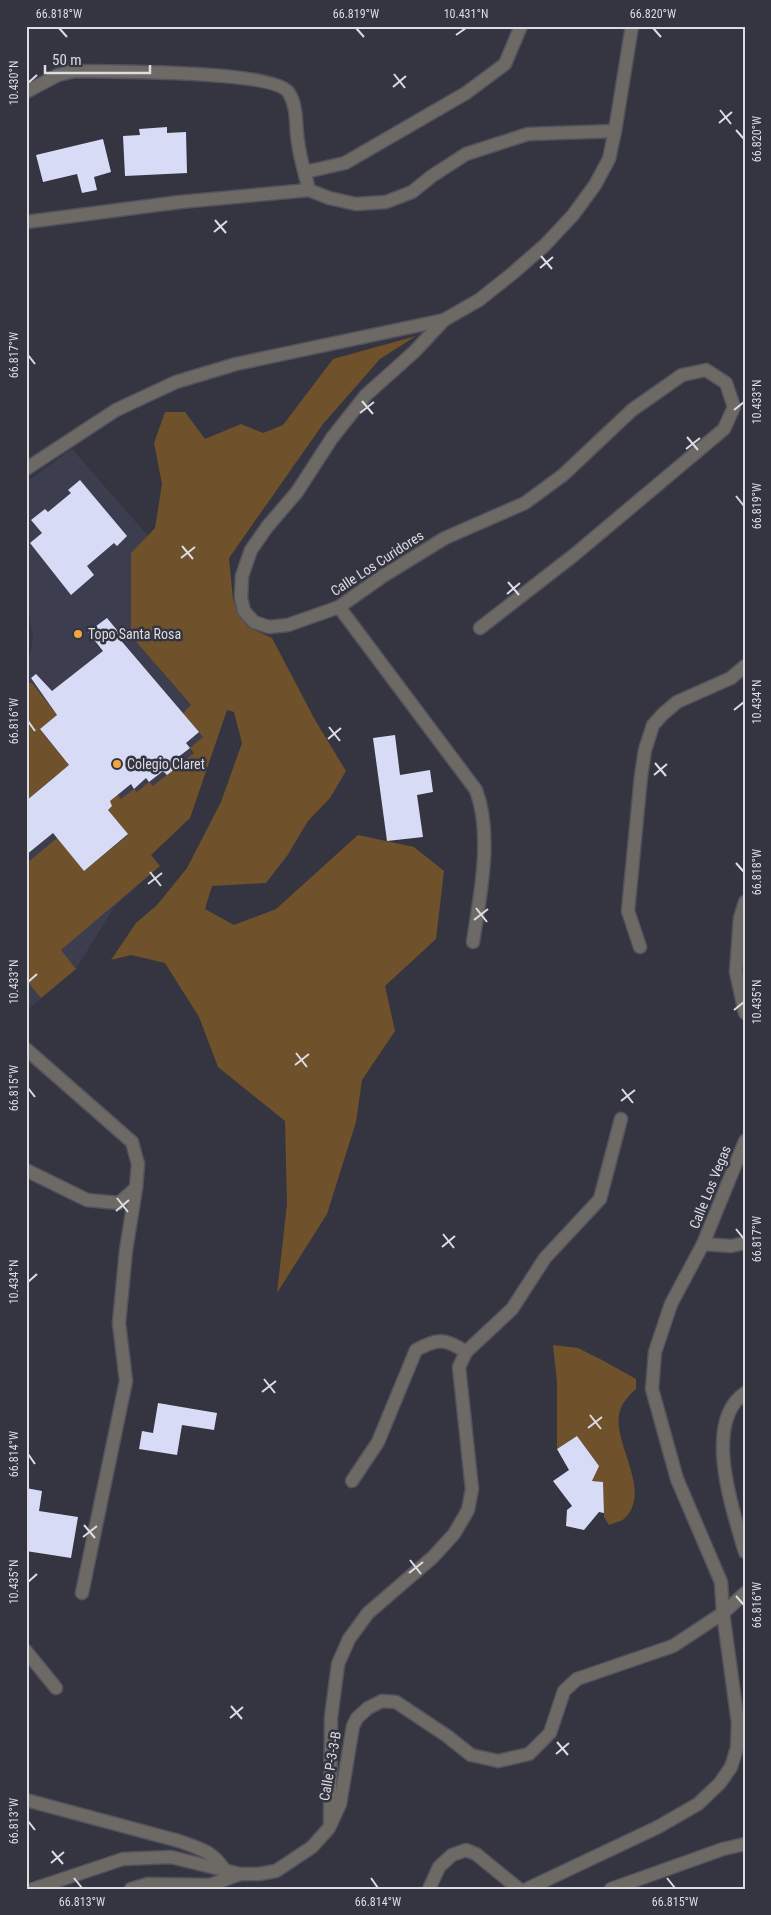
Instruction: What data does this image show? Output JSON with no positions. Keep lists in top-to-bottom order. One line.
{"streets":{"street":["Calle Los Curidores","Calle Los Vegas","Calle P-3-3-B"]},"crossings":[["Calle Los Vegas","Calle P-3-3-B"]],"places":["Topo Santa Rosa","Colegio Claret"],"scale_bar":"50 m","coordinates":["66.818°W","66.819°W","10.431°N","66.820°W","10.430°N","66.817°W","10.433°N","10.434°N","66.816°W","10.435°N","66.815°W","66.814°W","66.813°W"]}
